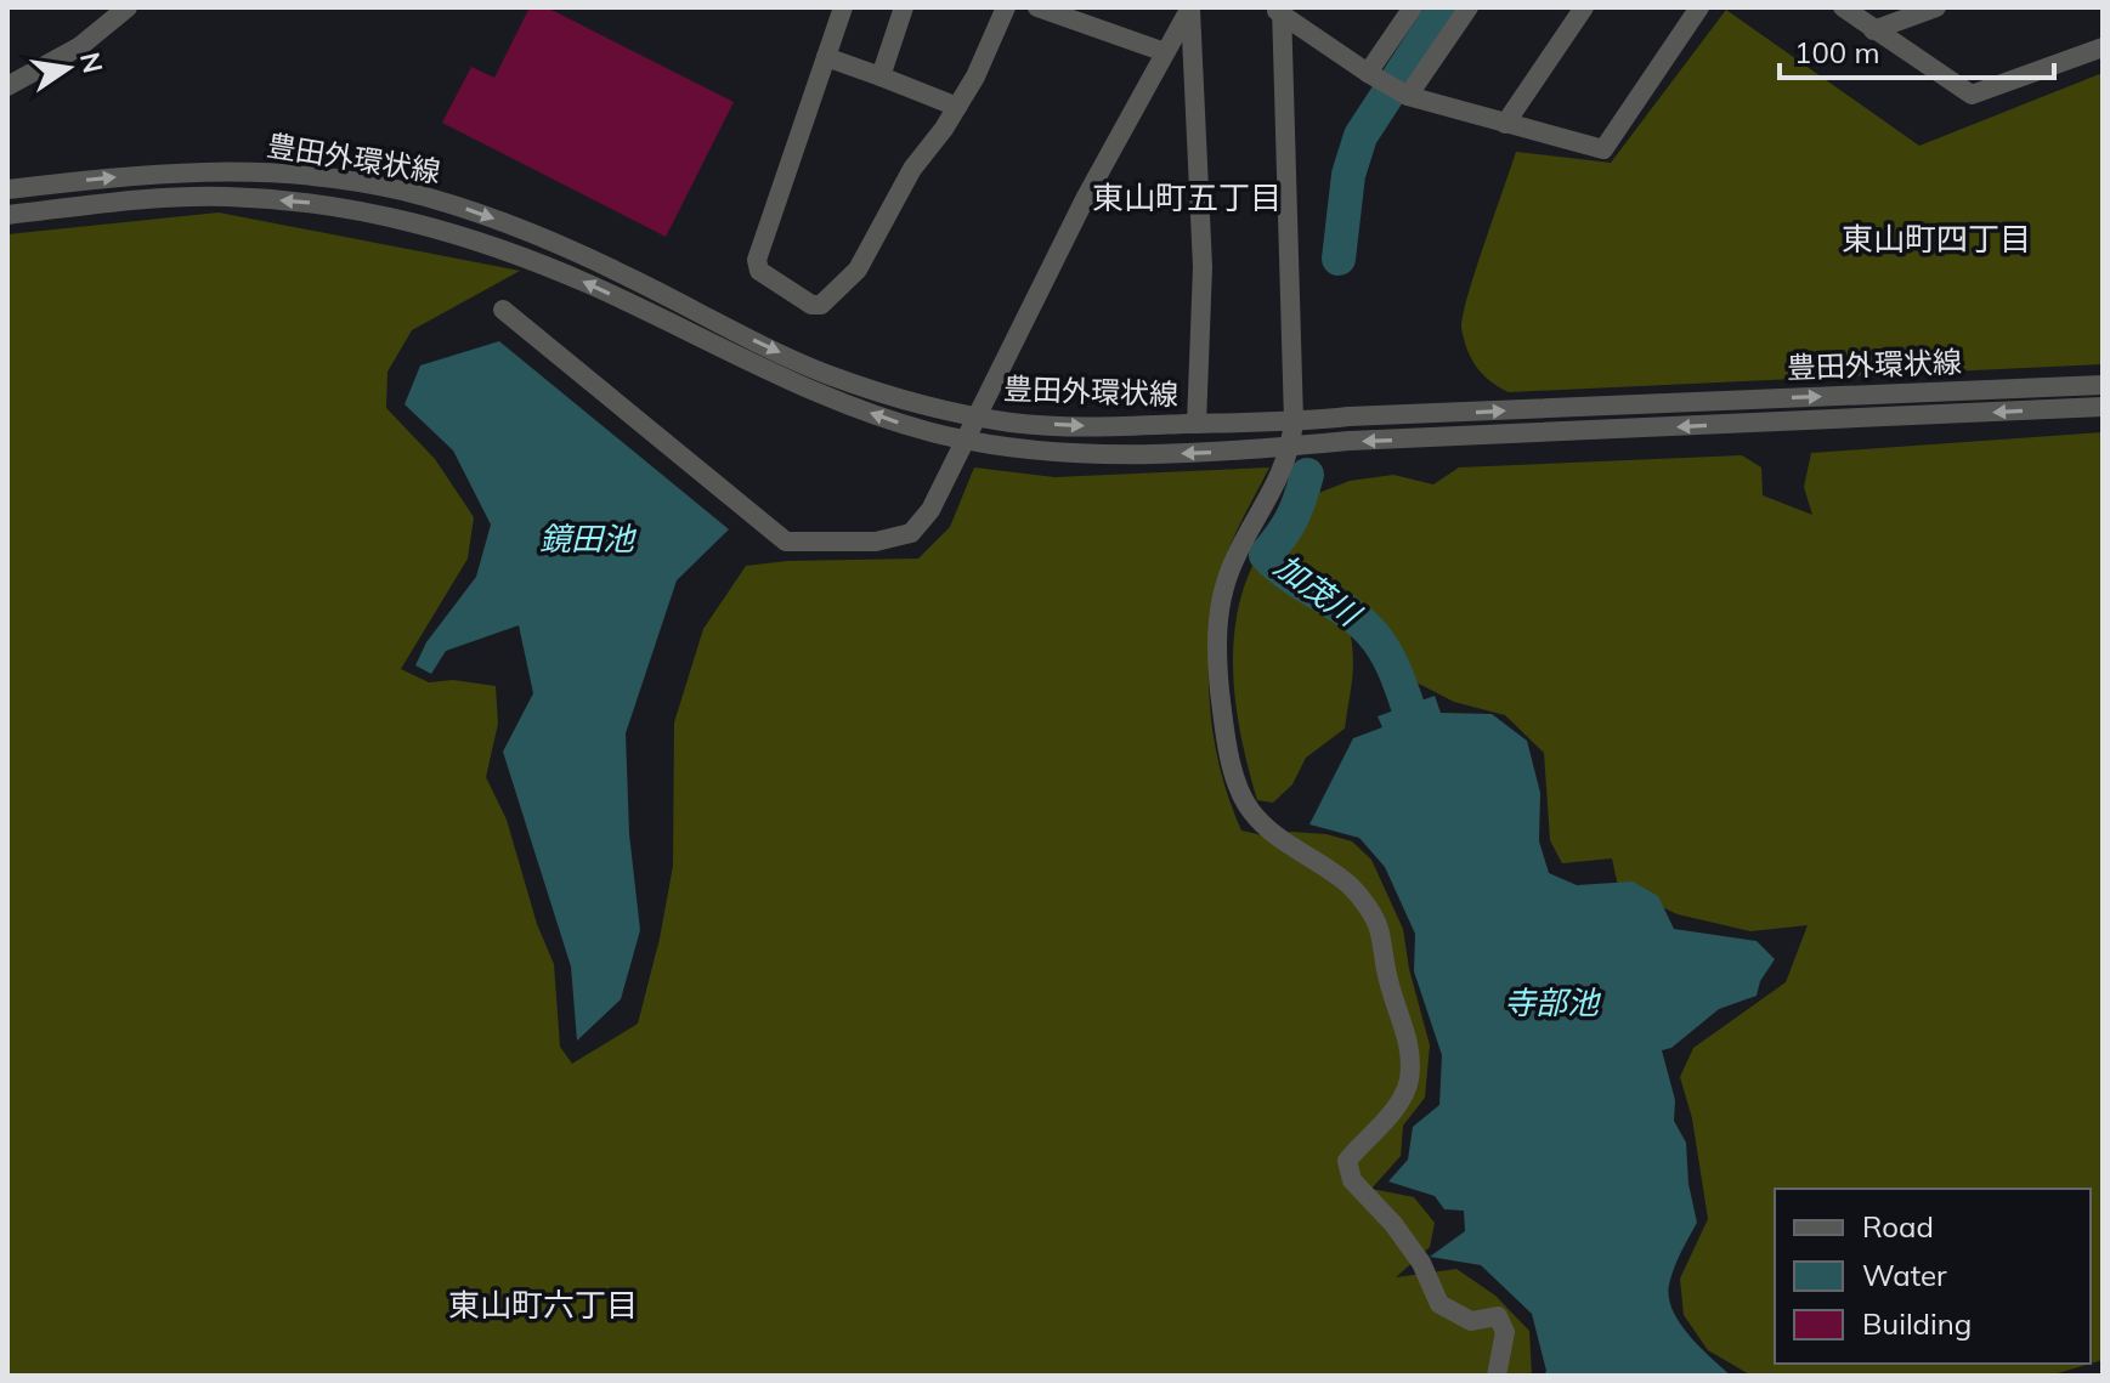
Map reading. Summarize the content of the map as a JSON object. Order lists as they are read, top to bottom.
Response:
{
  "streets": {
    "street": ["豊田外環状線"]
  },
  "districts": ["東山町五丁目", "東山町四丁目", "東山町六丁目"],
  "water": ["鏡田池", "加茂川", "寺部池"],
  "legend": ["Road", "Water", "Building"],
  "scale_bar": "100 m",
  "north": "right"
}
